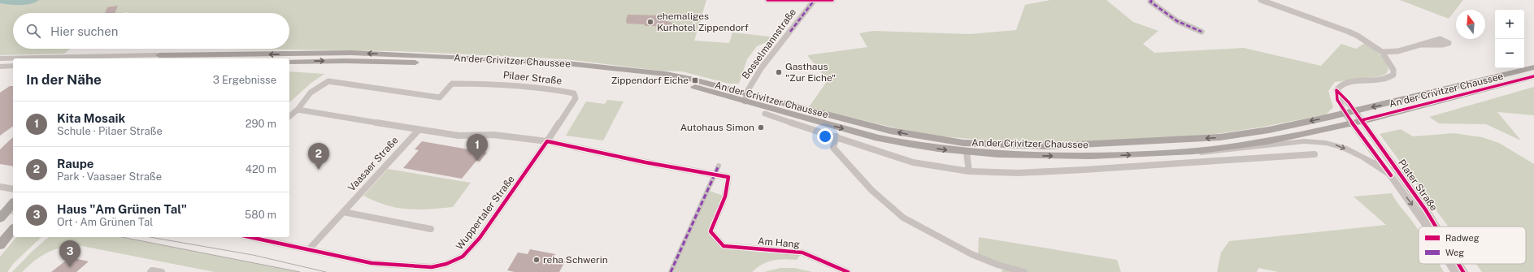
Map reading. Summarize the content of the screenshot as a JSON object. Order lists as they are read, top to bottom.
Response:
{
  "streets": {
    "main road": ["An der Crivitzer Chaussee"],
    "street": [
      "Bosselmannstraße",
      "Pilaer Straße",
      "Vaasaer Straße",
      "Plater Straße",
      "Wuppertaler Straße",
      "Am Hang"
    ]
  },
  "crossings": [
    ["Bosselmannstraße", "An der Crivitzer Chaussee"],
    ["An der Crivitzer Chaussee", "Plater Straße"],
    ["Pilaer Straße", "Wuppertaler Straße"],
    ["Vaasaer Straße", "Wuppertaler Straße"]
  ],
  "places": {
    "other": [
      "ehemaliges Kurhotel Zippendorf",
      "Gasthaus \"Zur Eiche\"",
      "Autohaus Simon",
      "reha Schwerin"
    ],
    "transit": ["Zippendorf Eiche"]
  },
  "legend": ["Radweg", "Weg"],
  "north": "top",
  "page": {
    "map_buttons": ["+", "−"],
    "search": "Hier suchen",
    "heading": ["In der Nähe", "3 Ergebnisse"],
    "list": [
      {
        "mark": "1",
        "name": "Kita Mosaik",
        "note": "Schule · Pilaer Straße",
        "value": "290 m"
      },
      {
        "mark": "2",
        "name": "Raupe",
        "note": "Park · Vaasaer Straße",
        "value": "420 m"
      },
      {
        "mark": "3",
        "name": "Haus \"Am Grünen Tal\"",
        "note": "Ort · Am Grünen Tal",
        "value": "580 m"
      }
    ],
    "pins": ["1", "2", "3"]
  }
}
